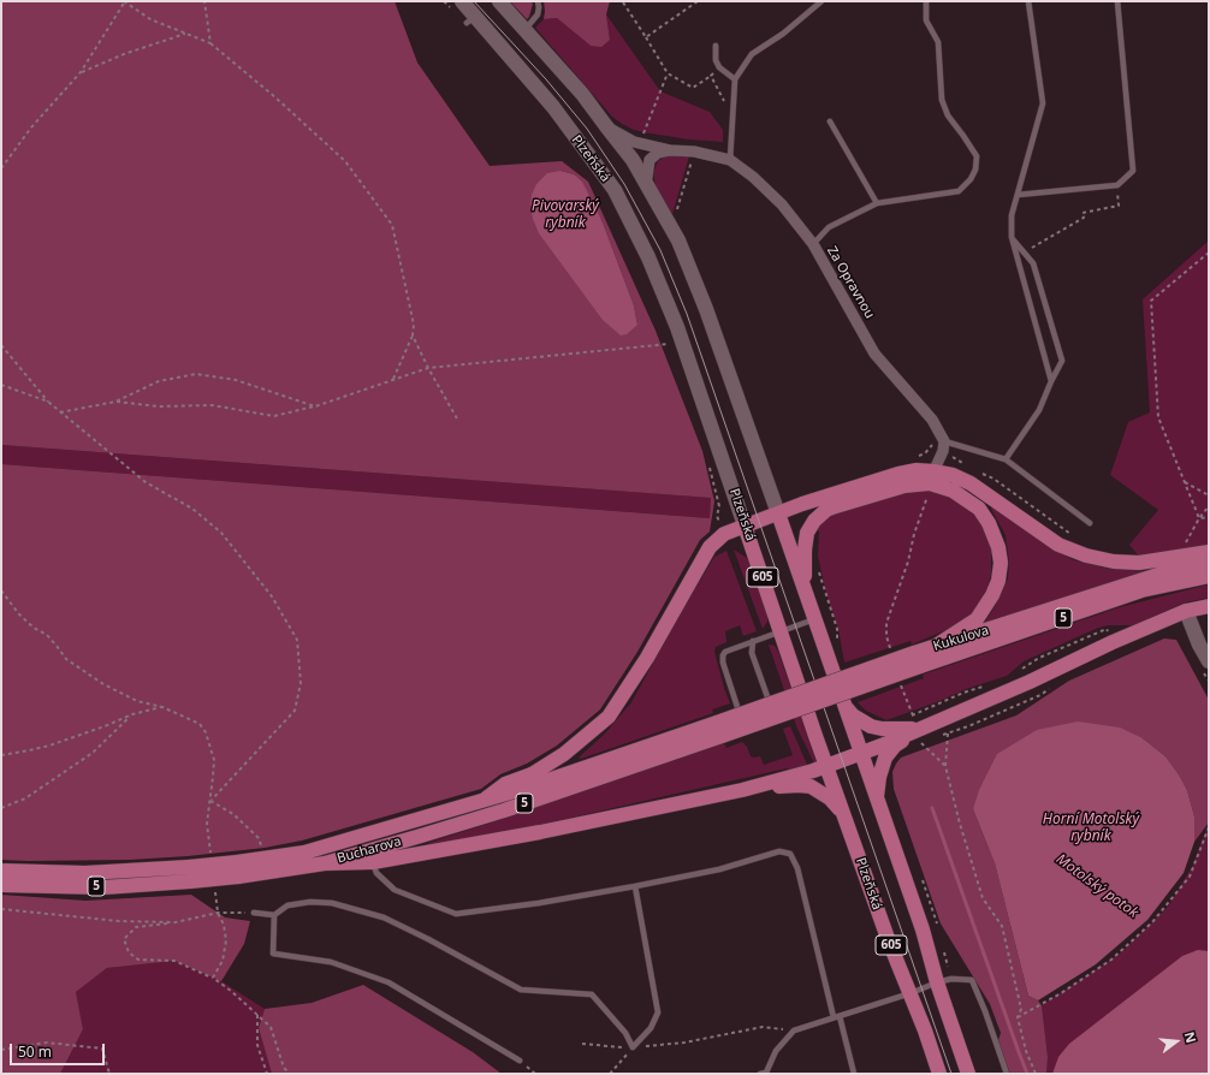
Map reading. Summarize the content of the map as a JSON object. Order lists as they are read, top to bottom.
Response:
{
  "streets": {
    "main road": [
      "Plzeňská",
      "605",
      "5",
      "Kukulova",
      "Bucharova"
    ],
    "street": ["Za Opravnou"]
  },
  "crossings": [
    ["Za Opravnou", "605"],
    ["Kukulova", "Bucharova"]
  ],
  "water": ["Pivovarský rybník", "Horní Motolský rybník", "Motolský potok"],
  "scale_bar": "50 m",
  "north": "right"
}
